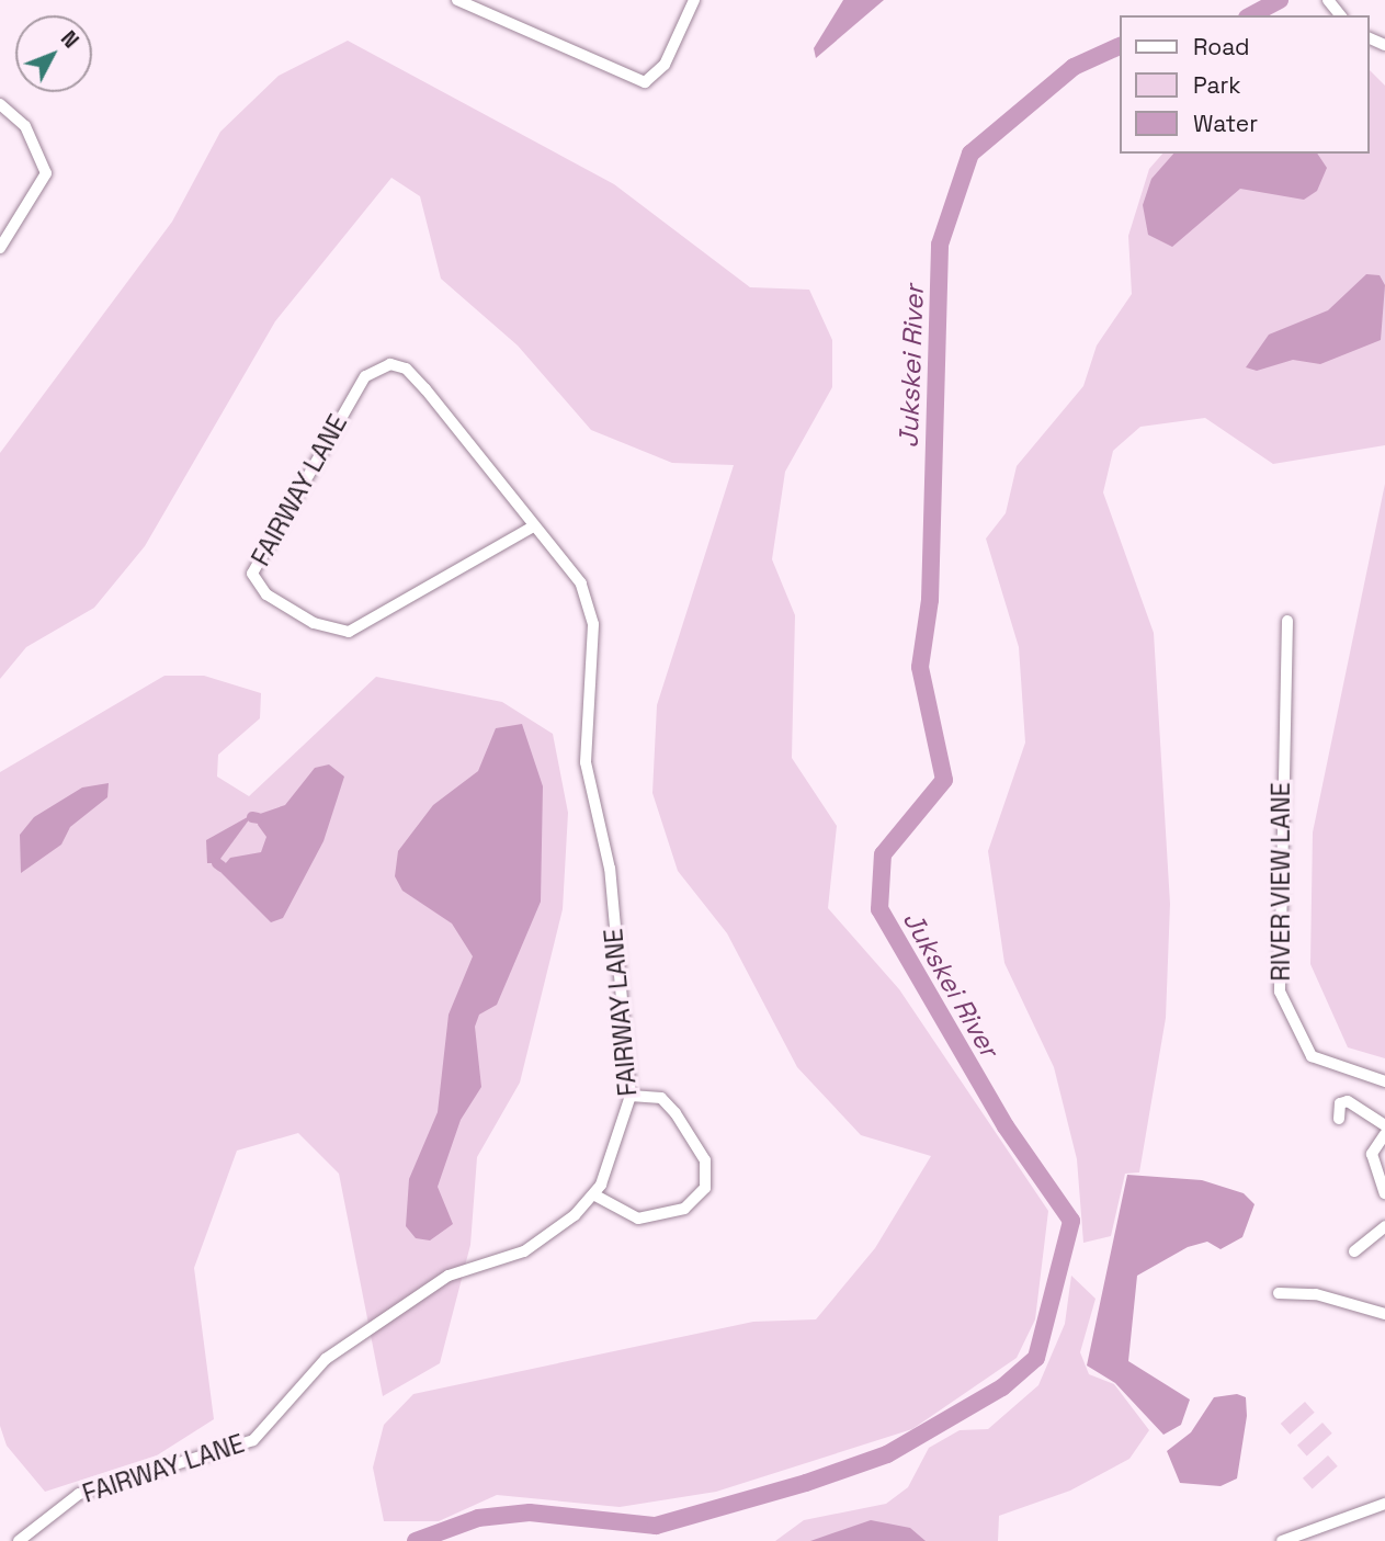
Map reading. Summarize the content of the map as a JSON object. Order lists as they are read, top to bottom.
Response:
{
  "streets": {
    "street": ["FAIRWAY LANE", "RIVER VIEW LANE"]
  },
  "water": ["Jukskei River"],
  "legend": ["Road", "Park", "Water"],
  "north": "top right"
}
